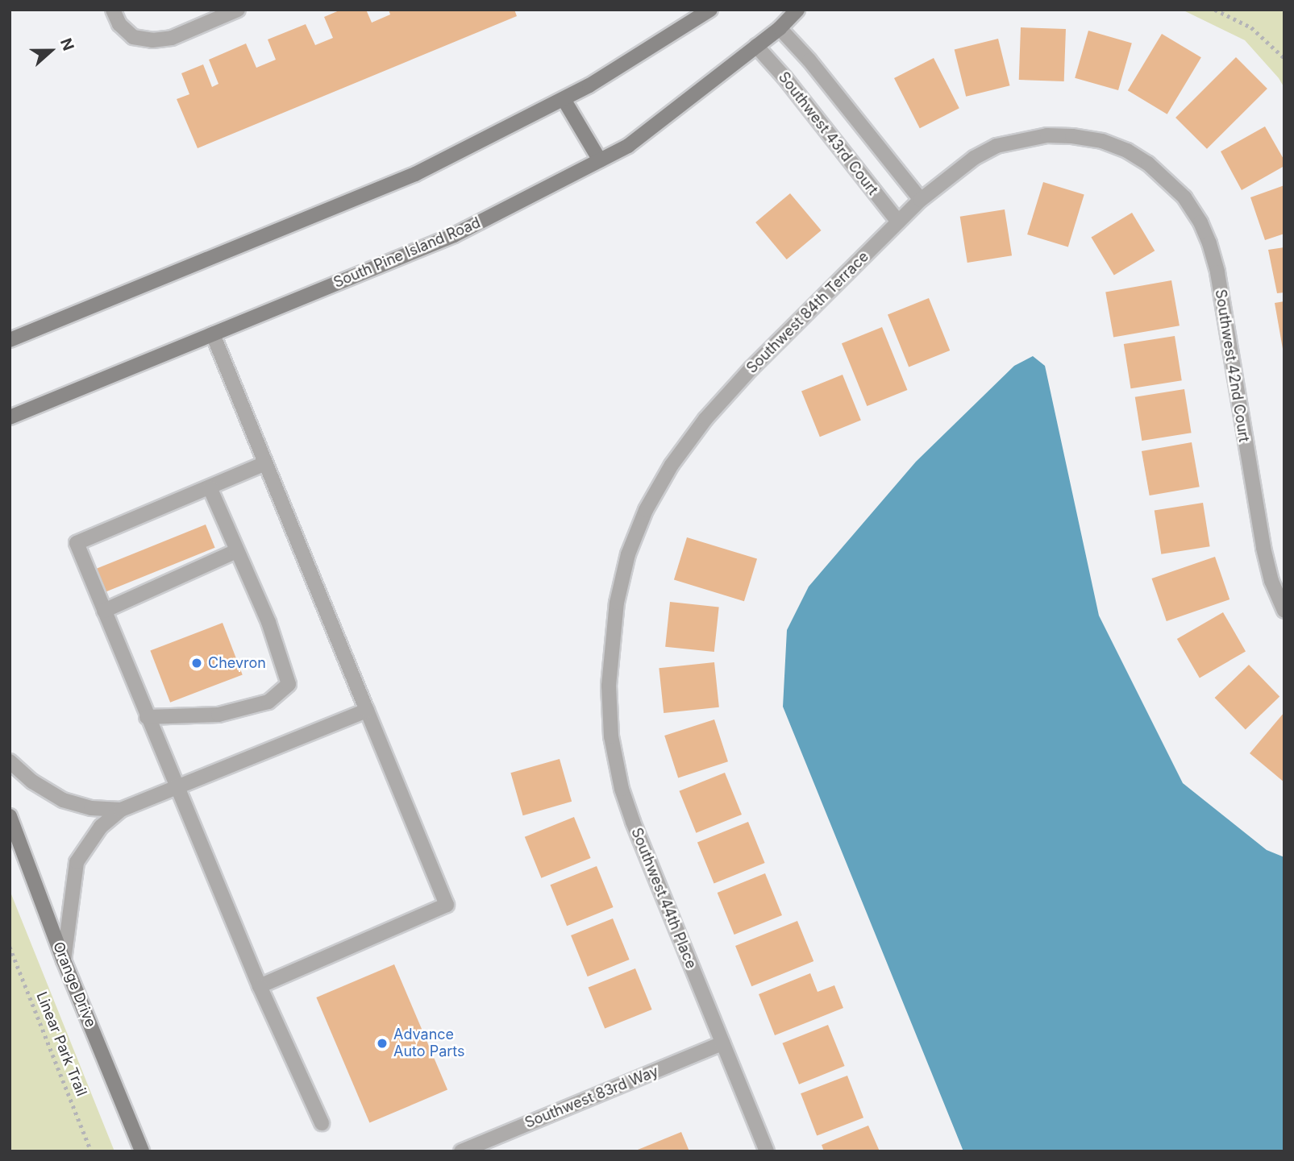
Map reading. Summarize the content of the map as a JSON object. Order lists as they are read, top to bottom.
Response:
{
  "streets": {
    "main road": ["South Pine Island Road", "Orange Drive"],
    "street": [
      "Southwest 43rd Court",
      "Southwest 84th Terrace",
      "Southwest 42nd Court",
      "Southwest 44th Place",
      "Southwest 83rd Way"
    ],
    "path": ["Linear Park Trail"]
  },
  "crossings": [
    ["Southwest 43rd Court", "South Pine Island Road"],
    ["Southwest 43rd Court", "Southwest 84th Terrace"],
    ["Southwest 84th Terrace", "Southwest 42nd Court"],
    ["Southwest 84th Terrace", "Southwest 44th Place"],
    ["Southwest 44th Place", "Southwest 83rd Way"]
  ],
  "places": ["Chevron", "Advance Auto Parts"],
  "north": "right"
}
